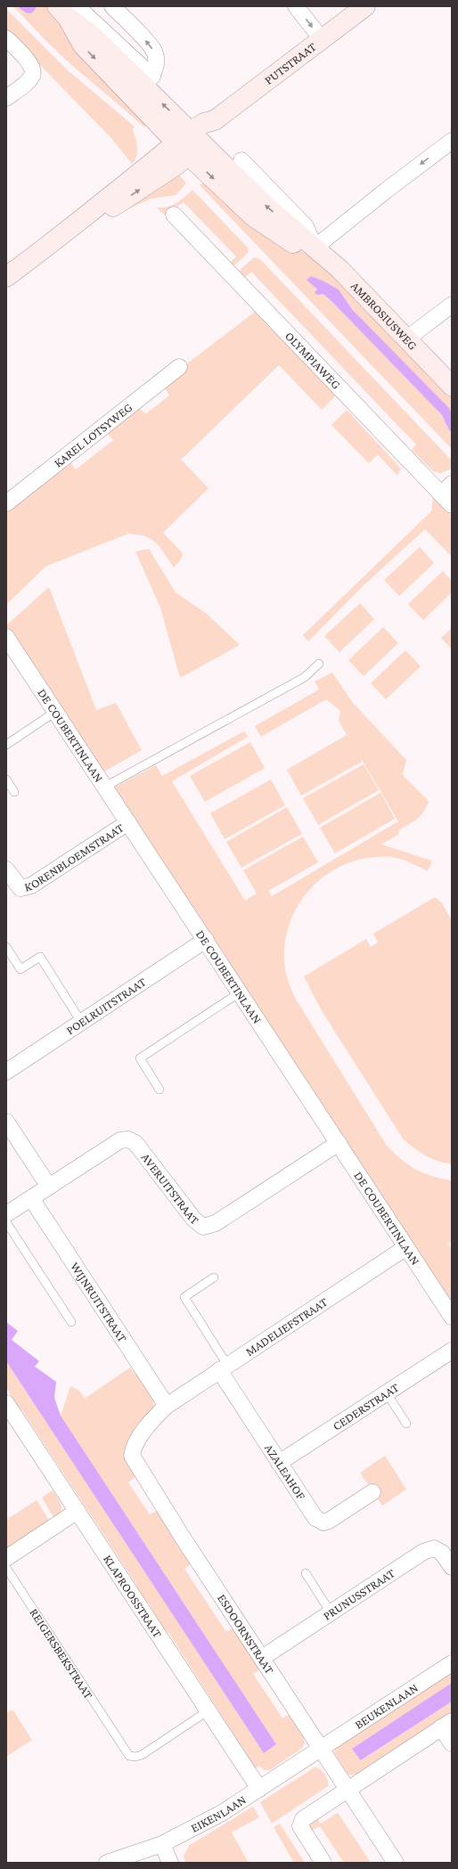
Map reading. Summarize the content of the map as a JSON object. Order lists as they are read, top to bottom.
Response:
{
  "streets": {
    "main road": ["PUTSTRAAT", "AMBROSIUSWEG"],
    "street": [
      "OLYMPIAWEG",
      "KAREL LOTSYWEG",
      "DE COUBERTINLAAN",
      "KORENBLOEMSTRAAT",
      "POELRUITSTRAAT",
      "AVERUITSTRAAT",
      "WIJNRUITSTRAAT",
      "MADELIEFSTRAAT",
      "CEDERSTRAAT",
      "AZALEAHOF",
      "PRUNUSSTRAAT",
      "KLAPROOSSTRAAT",
      "ESDOORNSTRAAT",
      "BEUKENLAAN",
      "EIKENLAAN"
    ],
    "lane": ["REIGERSBEKSTRAAT"]
  },
  "crossings": [
    ["PUTSTRAAT", "AMBROSIUSWEG"],
    ["DE COUBERTINLAAN", "KORENBLOEMSTRAAT"],
    ["DE COUBERTINLAAN", "POELRUITSTRAAT"],
    ["DE COUBERTINLAAN", "AVERUITSTRAAT"],
    ["DE COUBERTINLAAN", "MADELIEFSTRAAT"],
    ["AVERUITSTRAAT", "WIJNRUITSTRAAT"],
    ["WIJNRUITSTRAAT", "MADELIEFSTRAAT"],
    ["WIJNRUITSTRAAT", "ESDOORNSTRAAT"],
    ["MADELIEFSTRAAT", "AZALEAHOF"],
    ["MADELIEFSTRAAT", "ESDOORNSTRAAT"],
    ["CEDERSTRAAT", "AZALEAHOF"],
    ["PRUNUSSTRAAT", "ESDOORNSTRAAT"],
    ["KLAPROOSSTRAAT", "REIGERSBEKSTRAAT"],
    ["KLAPROOSSTRAAT", "EIKENLAAN"],
    ["ESDOORNSTRAAT", "BEUKENLAAN"],
    ["ESDOORNSTRAAT", "EIKENLAAN"],
    ["BEUKENLAAN", "EIKENLAAN"]
  ]
}
